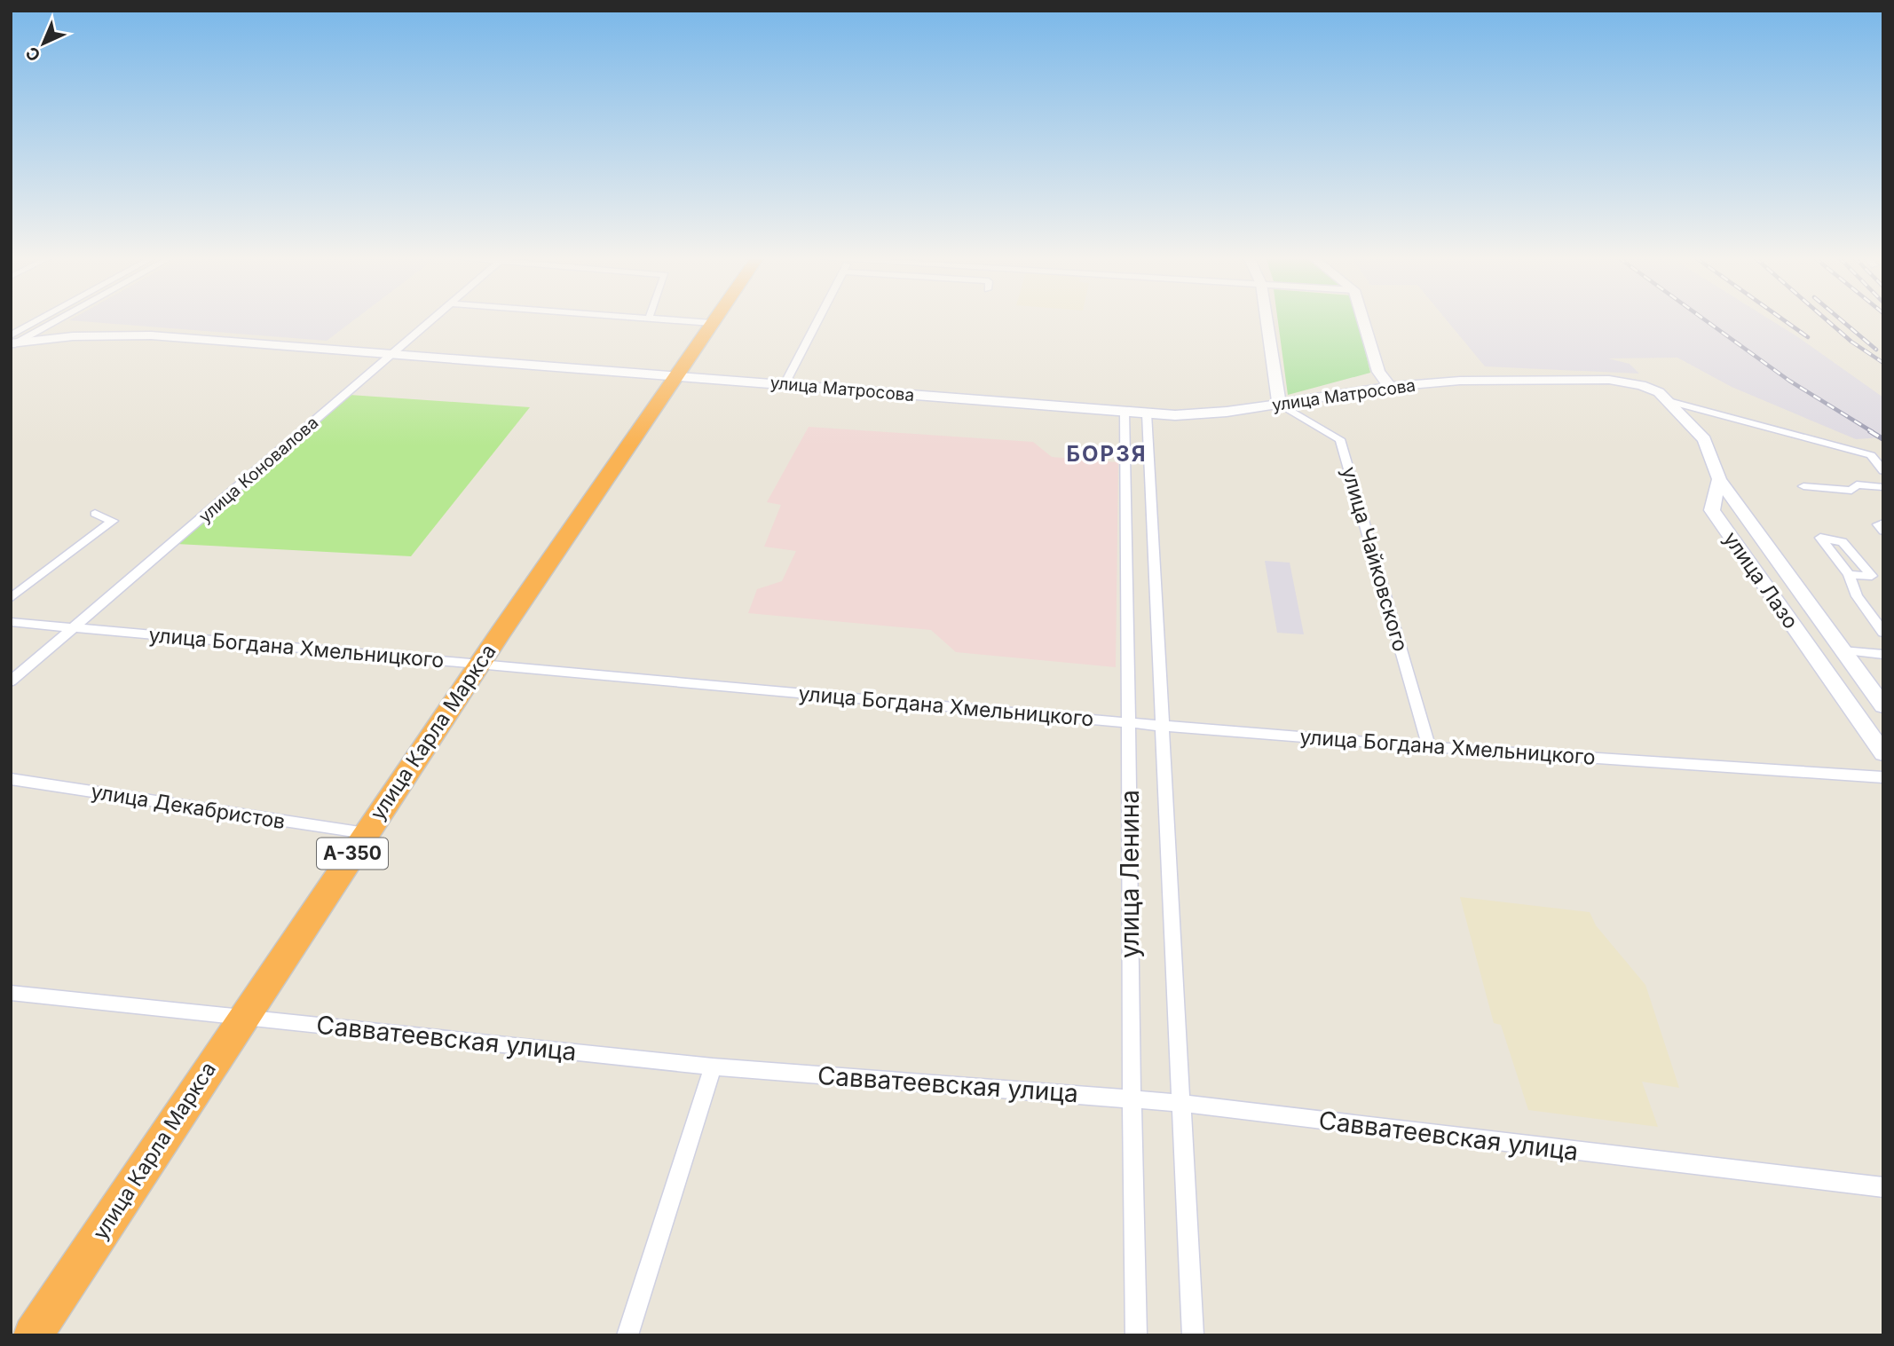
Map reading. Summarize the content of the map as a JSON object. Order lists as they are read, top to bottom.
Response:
{
  "streets": {
    "highway": ["улица Карла Маркса", "А-350"],
    "street": [
      "улица Матросова",
      "улица Коновалова",
      "улица Чайковского",
      "улица Лазо",
      "улица Богдана Хмельницкого",
      "улица Декабристов",
      "улица Ленина",
      "Савватеевская улица"
    ]
  },
  "crossings": [
    ["улица Матросова", "улица Коновалова"],
    ["улица Матросова", "улица Чайковского"],
    ["улица Матросова", "улица Карла Маркса"],
    ["улица Матросова", "улица Ленина"],
    ["улица Коновалова", "улица Богдана Хмельницкого"],
    ["улица Чайковского", "улица Богдана Хмельницкого"],
    ["улица Богдана Хмельницкого", "улица Карла Маркса"],
    ["улица Богдана Хмельницкого", "улица Ленина"],
    ["улица Карла Маркса", "улица Декабристов"],
    ["улица Карла Маркса", "Савватеевская улица"],
    ["улица Ленина", "Савватеевская улица"]
  ],
  "districts": ["БОРЗЯ"],
  "north": "bottom left"
}
